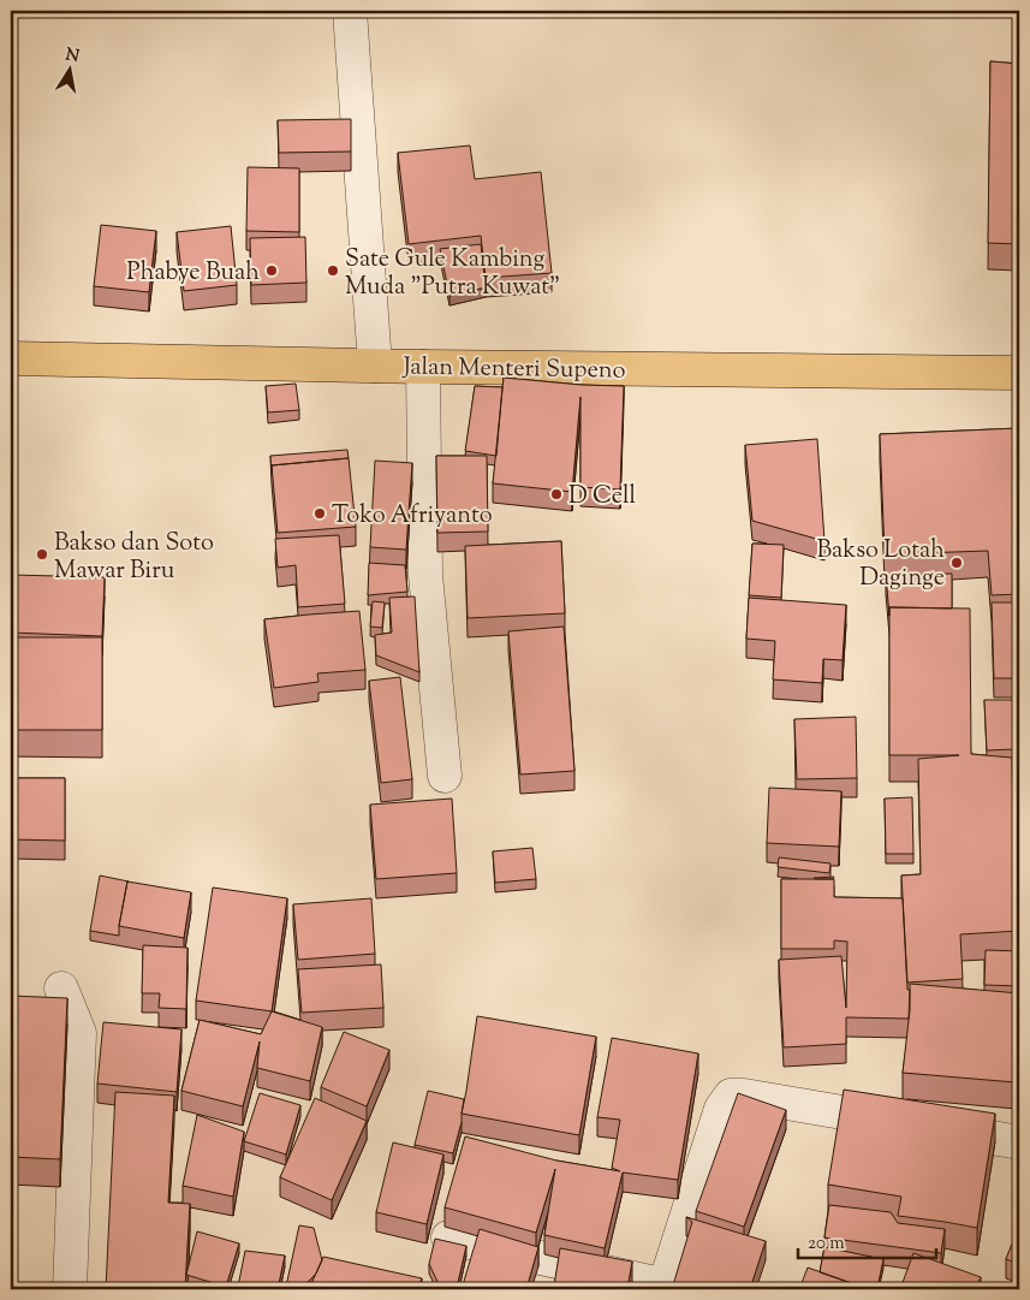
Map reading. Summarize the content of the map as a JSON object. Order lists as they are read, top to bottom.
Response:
{
  "streets": {
    "main road": ["Jalan Menteri Supeno"]
  },
  "places": [
    "Phabye Buah",
    "Sate Gule Kambing Muda \"Putra Kuwat\"",
    "D Cell",
    "Toko Afriyanto",
    "Bakso dan Soto Mawar Biru",
    "Bakso Lotah Daginge"
  ],
  "scale_bar": "20 m",
  "north": "top"
}
